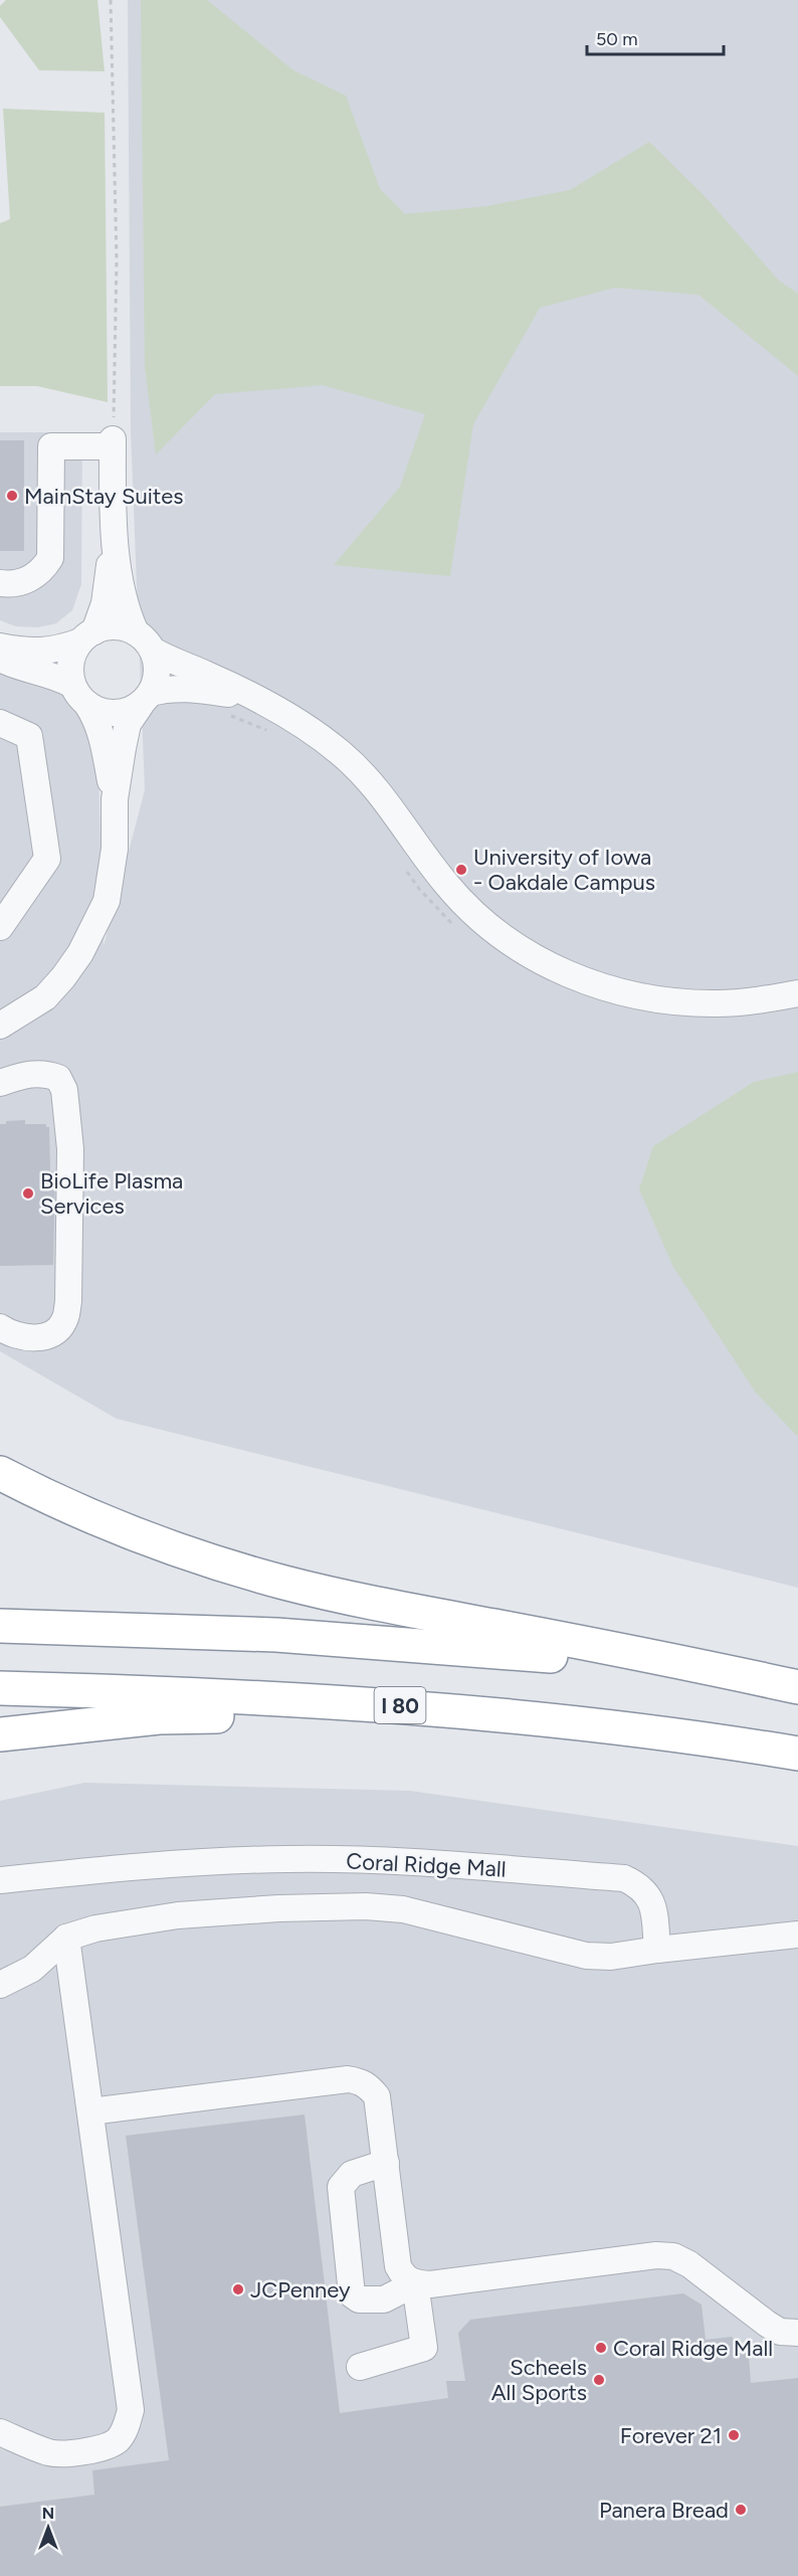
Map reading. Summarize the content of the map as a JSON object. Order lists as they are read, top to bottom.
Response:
{
  "streets": {
    "highway": ["I 80"],
    "street": ["Coral Ridge Mall"]
  },
  "places": [
    "MainStay Suites",
    "University of Iowa - Oakdale Campus",
    "BioLife Plasma Services",
    "JCPenney",
    "Coral Ridge Mall",
    "Scheels All Sports",
    "Forever 21",
    "Panera Bread"
  ],
  "scale_bar": "50 m",
  "north": "top"
}
